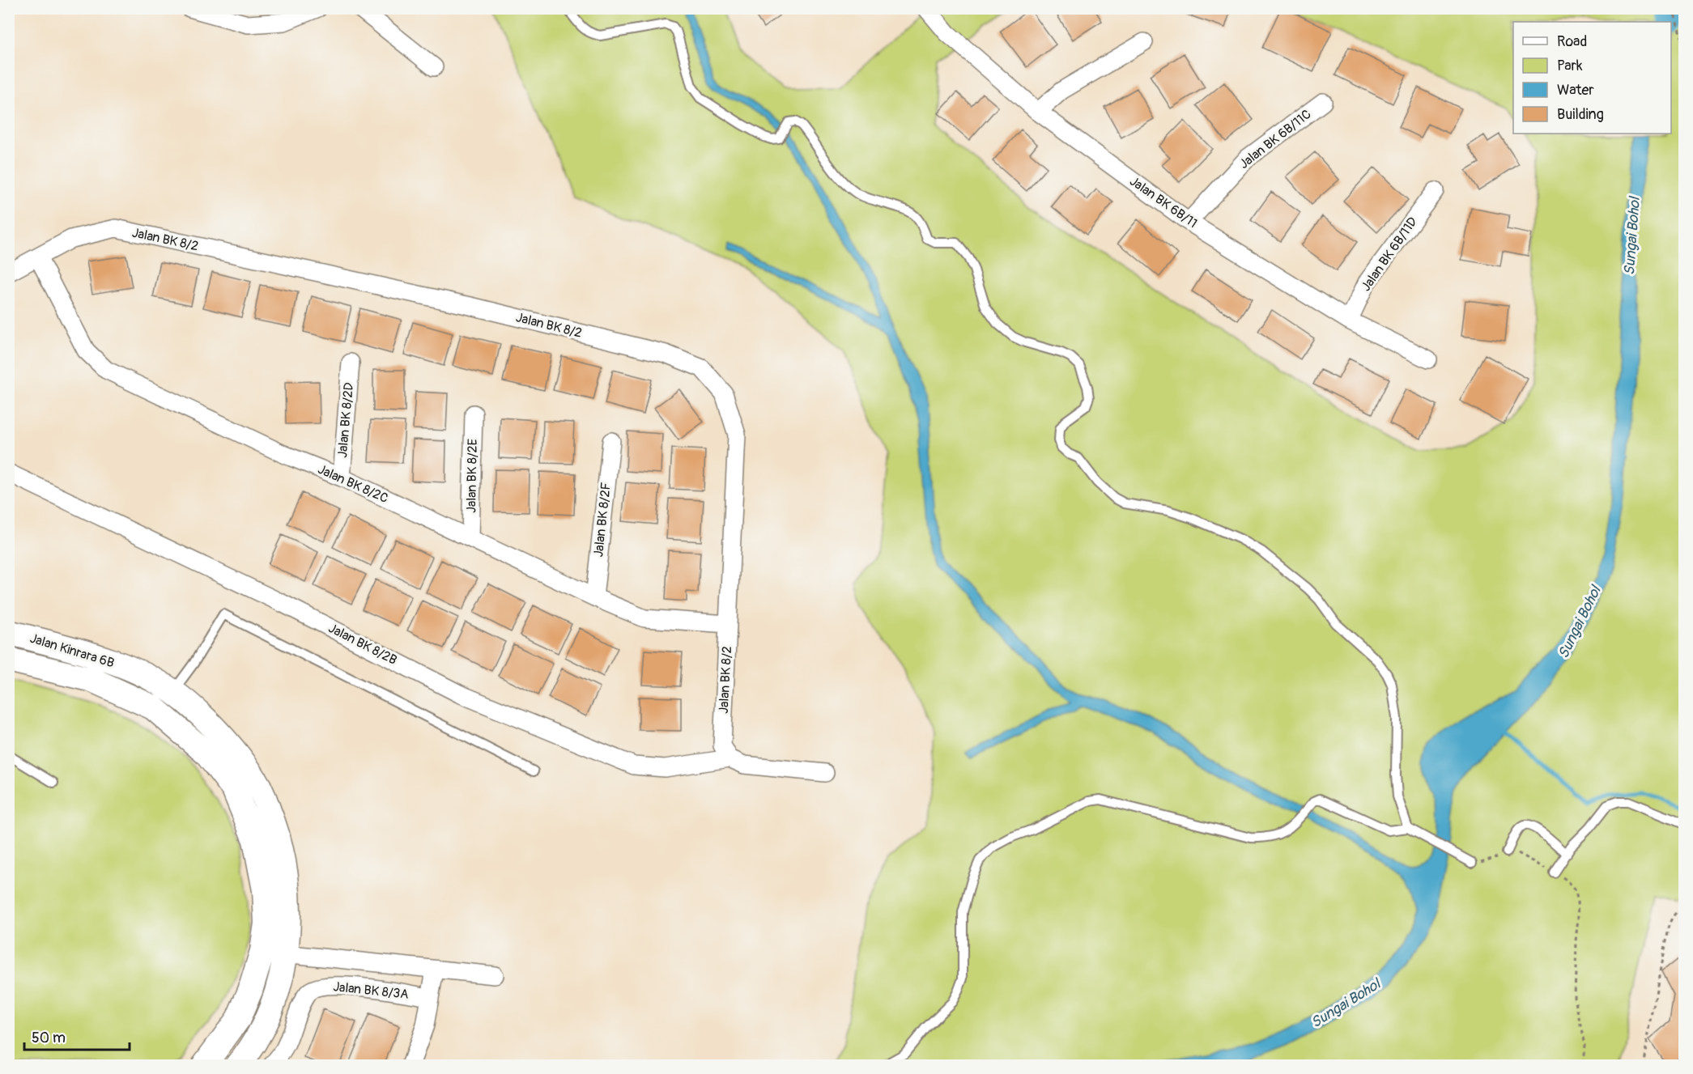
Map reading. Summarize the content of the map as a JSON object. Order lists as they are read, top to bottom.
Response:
{
  "streets": {
    "street": [
      "Jalan BK 6B/11C",
      "Jalan BK 6B/11",
      "Jalan BK 8/2",
      "Jalan BK 6B/11D",
      "Jalan BK 8/2D",
      "Jalan BK 8/2E",
      "Jalan BK 8/2C",
      "Jalan BK 8/2F",
      "Jalan BK 8/2B",
      "Jalan Kinrara 6B",
      "Jalan BK 8/3A"
    ]
  },
  "crossings": [
    ["Jalan BK 6B/11C", "Jalan BK 6B/11"],
    ["Jalan BK 6B/11", "Jalan BK 6B/11D"],
    ["Jalan BK 8/2", "Jalan BK 8/2C"],
    ["Jalan BK 8/2", "Jalan BK 8/2B"],
    ["Jalan BK 8/2D", "Jalan BK 8/2C"],
    ["Jalan BK 8/2E", "Jalan BK 8/2C"],
    ["Jalan BK 8/2C", "Jalan BK 8/2F"]
  ],
  "water": ["Sungai Bohol"],
  "legend": [
    "Road",
    "Park",
    "Water",
    "Building"
  ],
  "scale_bar": "50 m"
}
